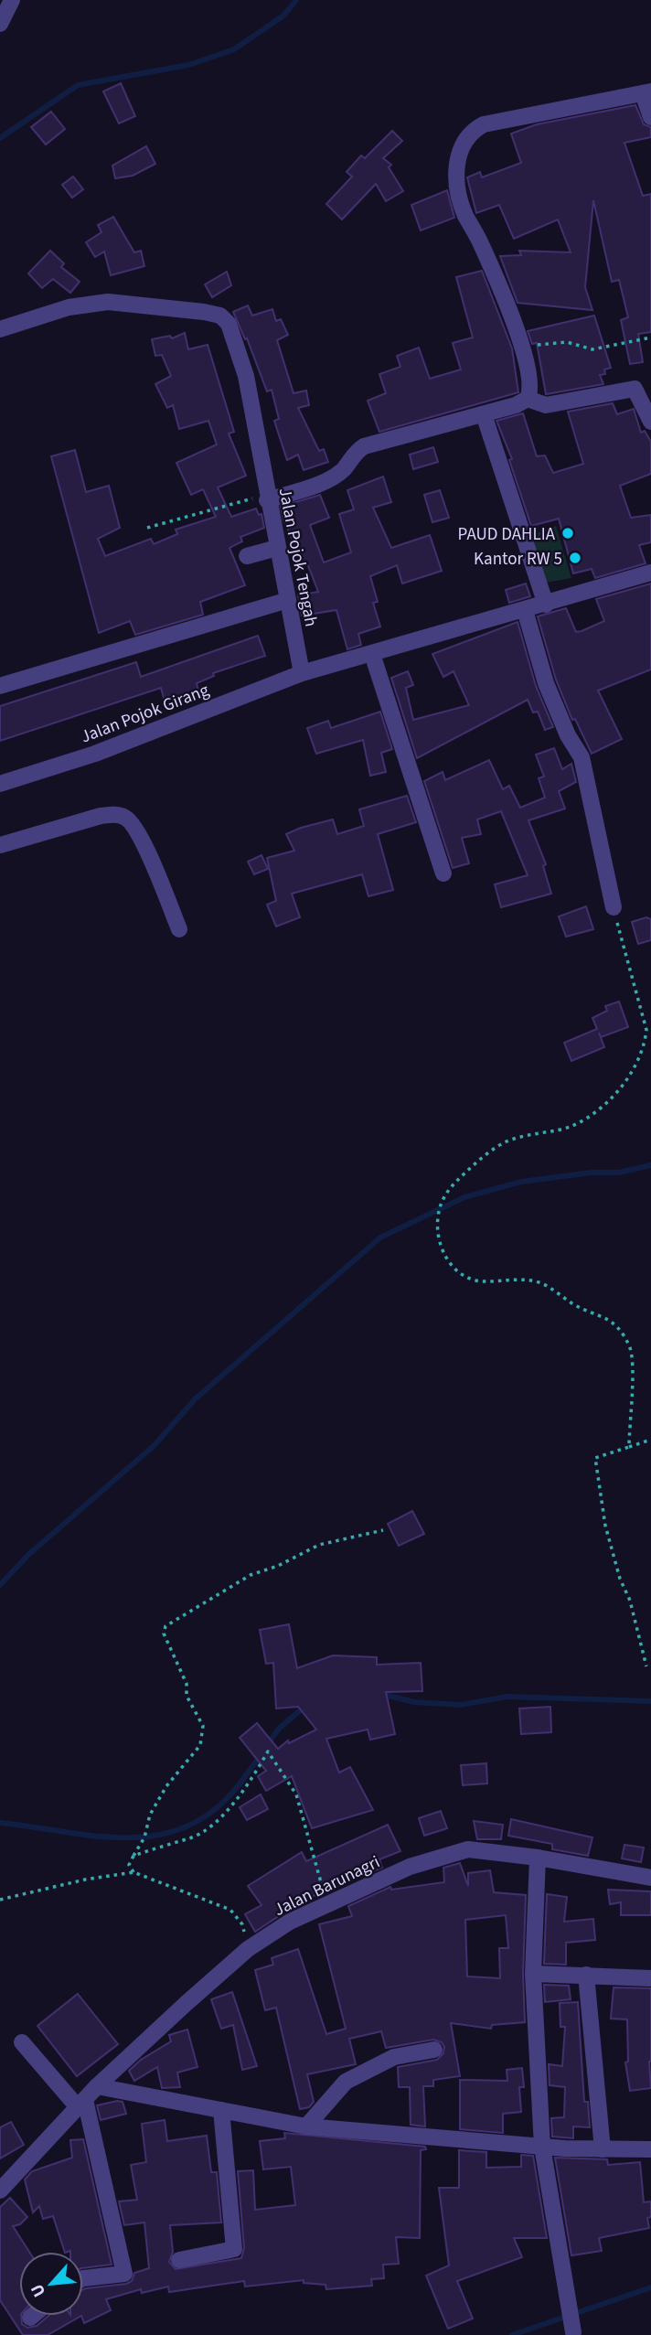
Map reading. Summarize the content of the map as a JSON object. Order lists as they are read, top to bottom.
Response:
{
  "streets": {
    "street": ["Jalan Pojok Tengah", "Jalan Pojok Girang", "Jalan Barunagri"]
  },
  "crossings": [
    ["Jalan Pojok Tengah", "Jalan Pojok Girang"]
  ],
  "places": ["PAUD DAHLIA", "Kantor RW 5"],
  "north": "bottom left"
}
